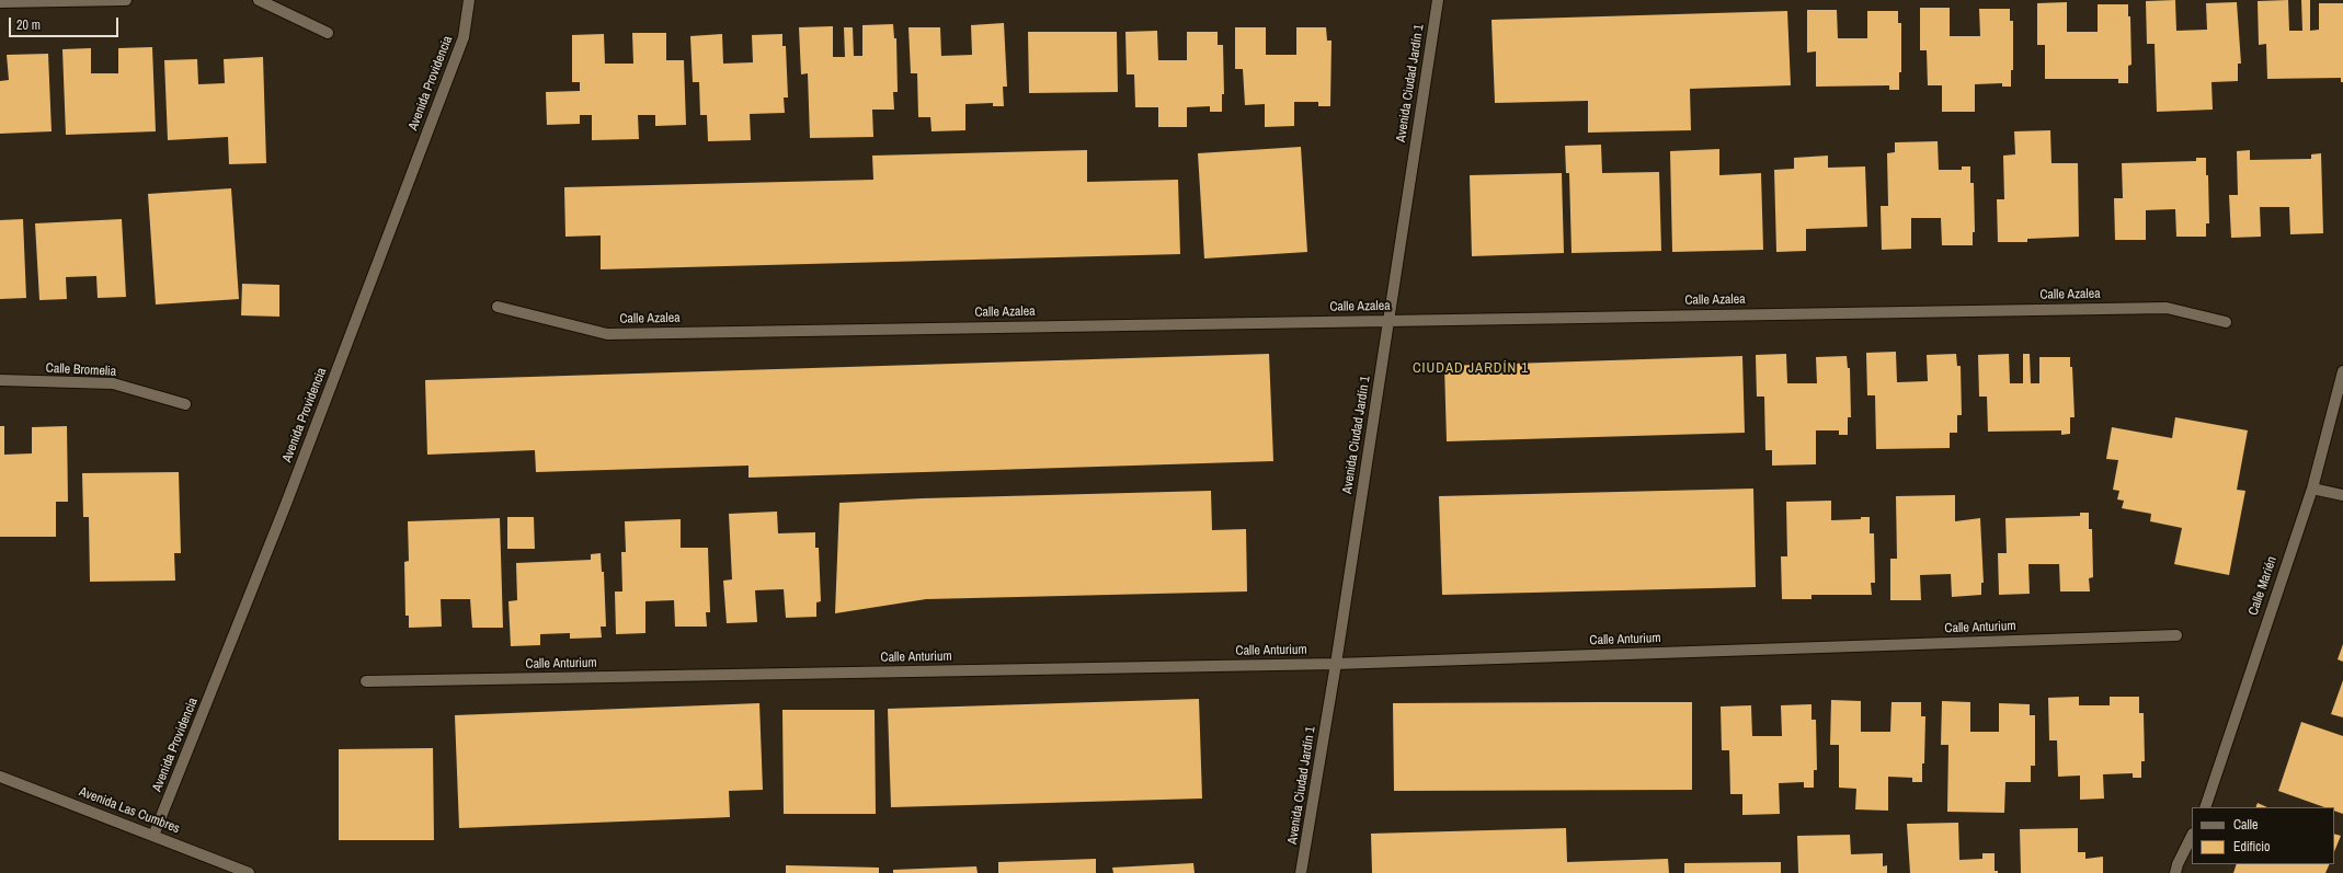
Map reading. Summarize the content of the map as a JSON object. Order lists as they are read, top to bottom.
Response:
{
  "streets": {
    "street": [
      "Avenida Providencia",
      "Avenida Ciudad Jardín 1",
      "Calle Azalea",
      "Calle Bromelia",
      "Calle Marién",
      "Calle Anturium",
      "Avenida Las Cumbres"
    ]
  },
  "crossings": [
    ["Avenida Providencia", "Avenida Las Cumbres"],
    ["Avenida Ciudad Jardín 1", "Calle Azalea"],
    ["Avenida Ciudad Jardín 1", "Calle Anturium"]
  ],
  "districts": ["CIUDAD JARDÍN 1"],
  "legend": ["Calle", "Edificio"],
  "scale_bar": "20 m"
}
